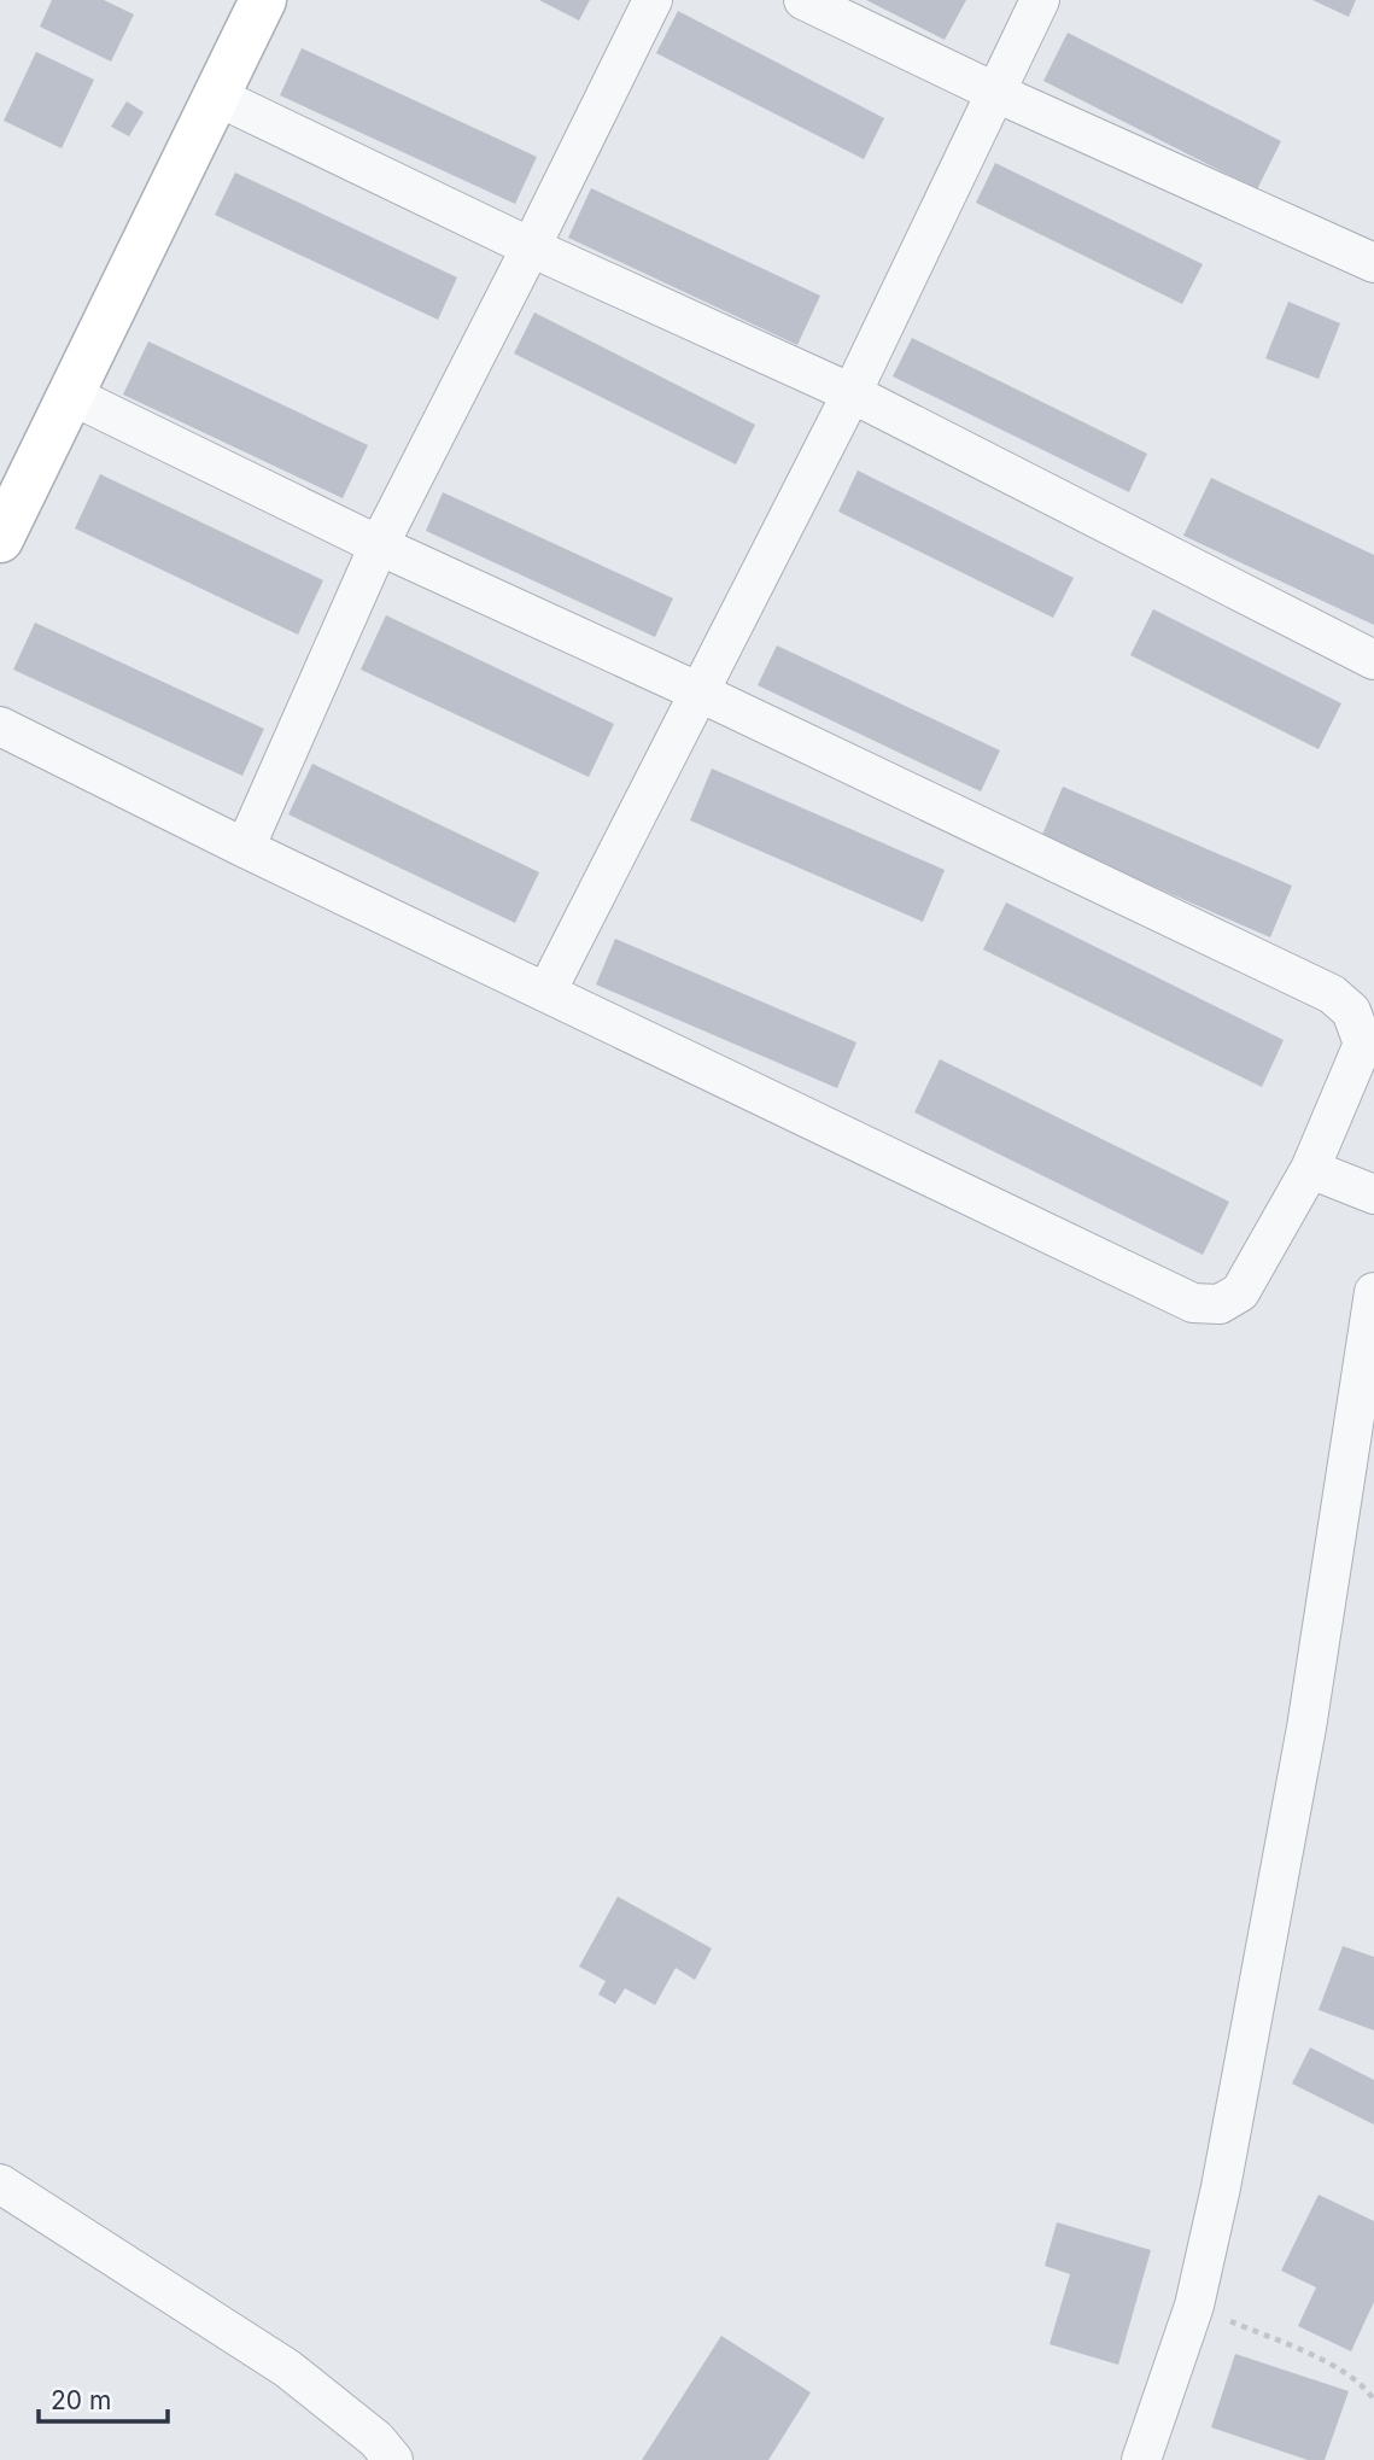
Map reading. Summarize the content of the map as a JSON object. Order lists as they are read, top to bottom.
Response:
{
  "scale_bar": "20 m"
}
